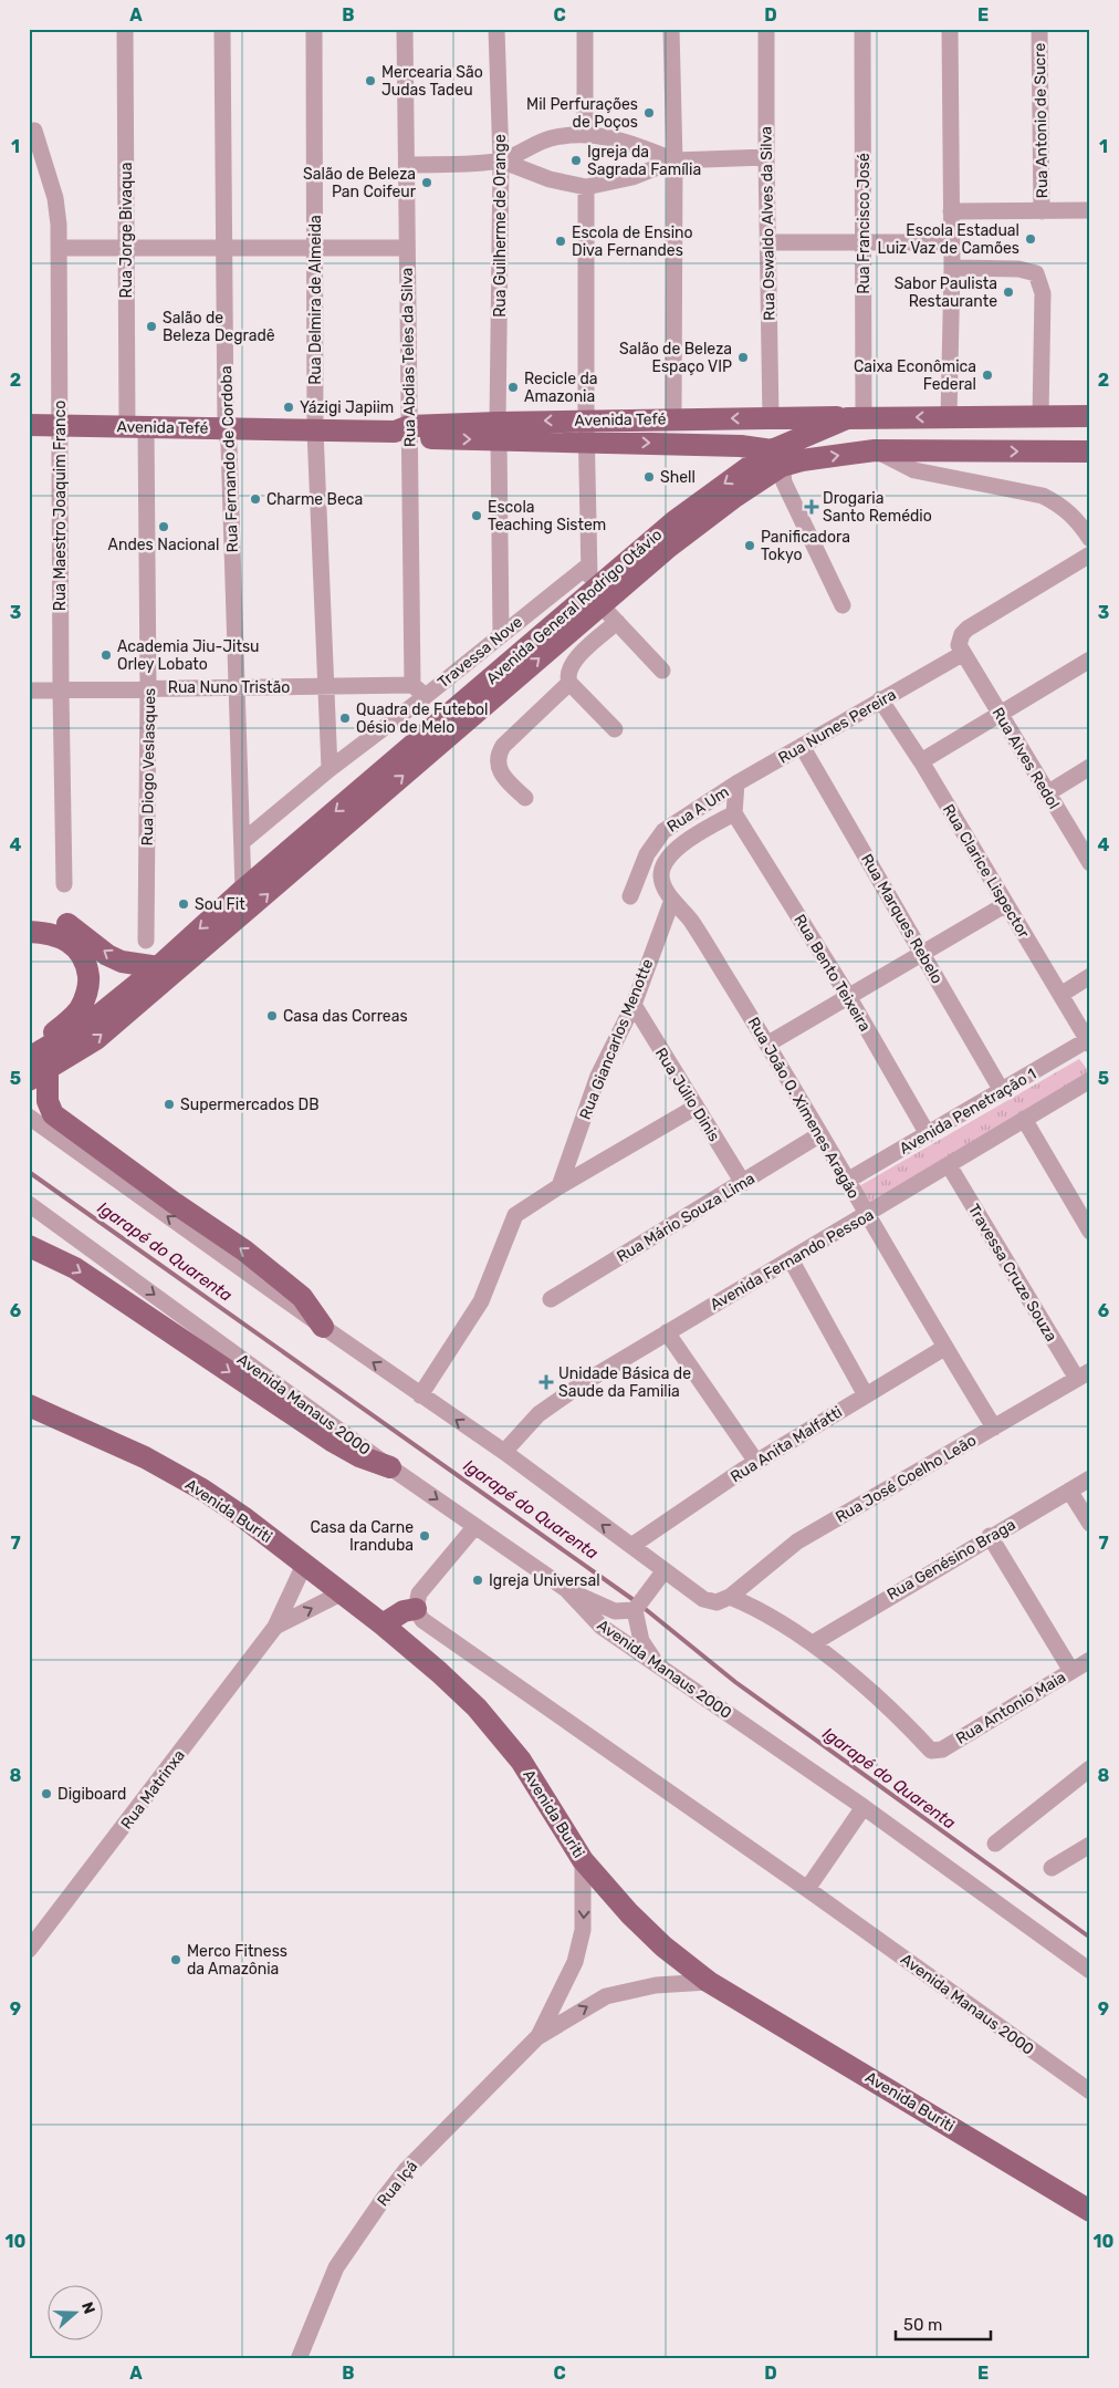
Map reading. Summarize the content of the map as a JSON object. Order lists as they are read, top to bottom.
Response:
{
  "streets": {
    "main road": ["Avenida Tefé", "Avenida General Rodrigo Otávio", "Avenida Buriti"],
    "street": [
      "Rua Antonio de Sucre",
      "Rua Oswaldo Alves da Silva",
      "Rua Francisco José",
      "Rua Guilherme de Orange",
      "Rua Jorge Bivaqua",
      "Rua Delmira de Almeida",
      "Rua Abdias Teles da Silva",
      "Rua Fernando de Cordoba",
      "Rua Maestro Joaquim Franco",
      "Travessa Nove",
      "Rua Nuno Tristão",
      "Rua Nunes Pereira",
      "Rua Alves Redol",
      "Rua Diogo Veslasques",
      "Rua A Um",
      "Rua Clarice Lispector",
      "Rua Marques Rebelo",
      "Rua Bento Teixeira",
      "Rua Giancarlos Menotte",
      "Rua Júlio Dinis",
      "Rua João O. Ximenes Aragão",
      "Avenida Penetração 1",
      "Rua Mário Souza Lima",
      "Avenida Fernando Pessoa",
      "Travessa Cruze Souza",
      "Avenida Manaus 2000",
      "Rua Anita Malfatti",
      "Rua José Coelho Leão",
      "Rua Genésino Braga",
      "Rua Antonio Maia",
      "Rua Matrinxa",
      "Rua Içá"
    ]
  },
  "crossings": [
    ["Rua Oswaldo Alves da Silva", "Avenida Tefé"],
    ["Rua Francisco José", "Avenida Tefé"],
    ["Rua Francisco José", "Avenida General Rodrigo Otávio"],
    ["Rua Guilherme de Orange", "Avenida Tefé"],
    ["Rua Guilherme de Orange", "Travessa Nove"],
    ["Rua Jorge Bivaqua", "Avenida Tefé"],
    ["Rua Jorge Bivaqua", "Rua Diogo Veslasques"],
    ["Rua Delmira de Almeida", "Avenida Tefé"],
    ["Rua Delmira de Almeida", "Travessa Nove"],
    ["Rua Delmira de Almeida", "Rua Nuno Tristão"],
    ["Rua Abdias Teles da Silva", "Avenida Tefé"],
    ["Rua Abdias Teles da Silva", "Travessa Nove"],
    ["Rua Abdias Teles da Silva", "Rua Nuno Tristão"],
    ["Avenida Tefé", "Rua Fernando de Cordoba"],
    ["Avenida Tefé", "Rua Maestro Joaquim Franco"],
    ["Avenida Tefé", "Avenida General Rodrigo Otávio"],
    ["Avenida Tefé", "Rua Diogo Veslasques"],
    ["Rua Fernando de Cordoba", "Avenida General Rodrigo Otávio"],
    ["Rua Fernando de Cordoba", "Travessa Nove"],
    ["Rua Fernando de Cordoba", "Rua Nuno Tristão"],
    ["Rua Maestro Joaquim Franco", "Rua Nuno Tristão"],
    ["Travessa Nove", "Rua Nuno Tristão"],
    ["Rua Nuno Tristão", "Rua Diogo Veslasques"],
    ["Rua Nunes Pereira", "Rua Alves Redol"],
    ["Rua Nunes Pereira", "Rua A Um"],
    ["Rua Nunes Pereira", "Rua Clarice Lispector"],
    ["Rua Nunes Pereira", "Rua Marques Rebelo"],
    ["Rua Clarice Lispector", "Avenida Penetração 1"],
    ["Rua Marques Rebelo", "Avenida Penetração 1"],
    ["Rua Bento Teixeira", "Rua João O. Ximenes Aragão"],
    ["Rua Bento Teixeira", "Avenida Penetração 1"],
    ["Rua Giancarlos Menotte", "Rua Júlio Dinis"],
    ["Rua Giancarlos Menotte", "Rua João O. Ximenes Aragão"],
    ["Rua Júlio Dinis", "Rua Mário Souza Lima"],
    ["Rua João O. Ximenes Aragão", "Avenida Penetração 1"],
    ["Rua João O. Ximenes Aragão", "Rua Mário Souza Lima"],
    ["Rua João O. Ximenes Aragão", "Avenida Fernando Pessoa"],
    ["Rua João O. Ximenes Aragão", "Rua Anita Malfatti"],
    ["Rua João O. Ximenes Aragão", "Rua José Coelho Leão"],
    ["Avenida Fernando Pessoa", "Travessa Cruze Souza"],
    ["Travessa Cruze Souza", "Rua José Coelho Leão"],
    ["Avenida Buriti", "Rua Matrinxa"],
    ["Avenida Buriti", "Rua Içá"],
    ["Rua Genésino Braga", "Rua Antonio Maia"]
  ],
  "water": ["Igarapé do Quarenta"],
  "places": {
    "other": [
      "Mercearia São Judas Tadeu",
      "Mil Perfurações de Poços",
      "Igreja da Sagrada Família",
      "Salão de Beleza Pan Coifeur",
      "Escola Estadual Luiz Vaz de Camões",
      "Escola de Ensino Diva Fernandes",
      "Sabor Paulista Restaurante",
      "Salão de Beleza Degradê",
      "Salão de Beleza Espaço VIP",
      "Caixa Econômica Federal",
      "Recicle da Amazonia",
      "Yázigi Japiim",
      "Shell",
      "Charme Beca",
      "Escola Teaching Sistem",
      "Andes Nacional",
      "Panificadora Tokyo",
      "Academia Jiu-Jitsu Orley Lobato",
      "Quadra de Futebol Oésio de Melo",
      "Sou Fit",
      "Casa das Correas",
      "Supermercados DB",
      "Casa da Carne Iranduba",
      "Igreja Universal",
      "Digiboard",
      "Merco Fitness da Amazônia"
    ],
    "health": ["Drogaria Santo Remédio", "Unidade Básica de Saude da Familia"]
  },
  "scale_bar": "50 m",
  "north": "right",
  "grid": {
    "columns": [
      "A",
      "B",
      "C",
      "D",
      "E"
    ],
    "rows": [
      "1",
      "2",
      "3",
      "4",
      "5",
      "6",
      "7",
      "8",
      "9",
      "10"
    ]
  }
}
